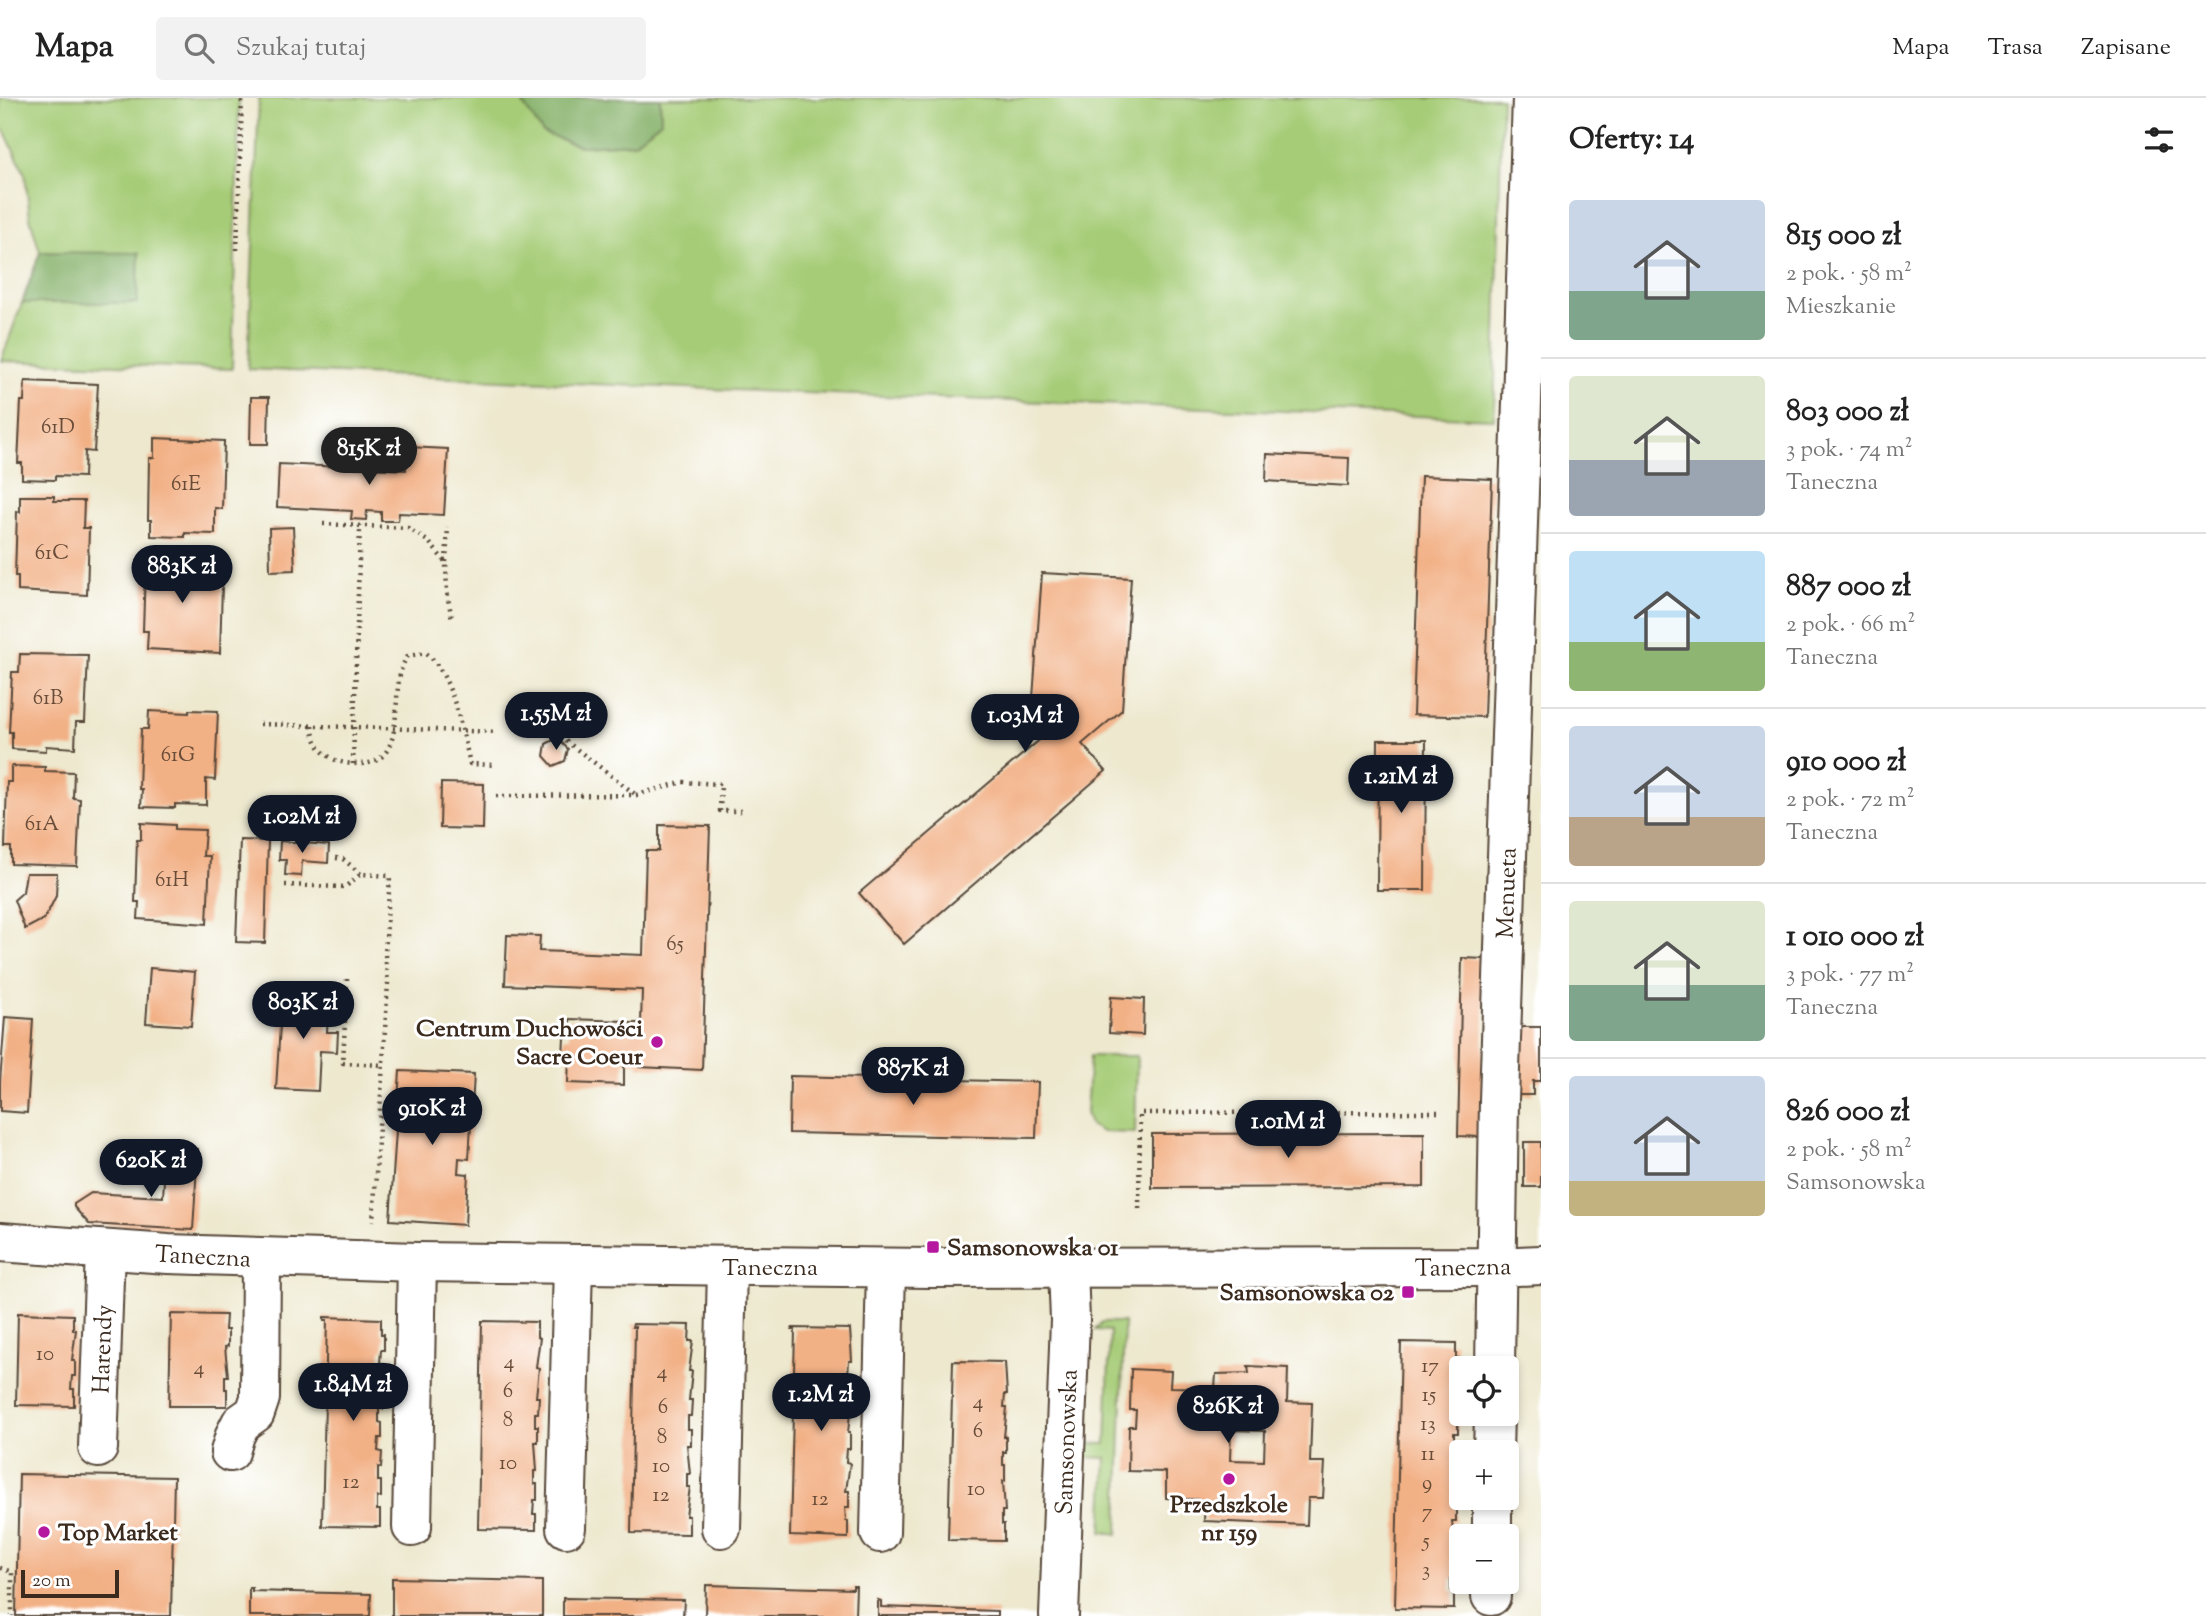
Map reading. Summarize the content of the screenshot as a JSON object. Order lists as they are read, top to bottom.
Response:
{
  "streets": {
    "street": [
      "Menueta",
      "Taneczna",
      "Harendy",
      "Samsonowska"
    ]
  },
  "crossings": [
    ["Menueta", "Taneczna"],
    ["Taneczna", "Harendy"],
    ["Taneczna", "Samsonowska"]
  ],
  "places": {
    "other": ["Centrum Duchowości Sacre Coeur", "Przedszkole nr 159", "Top Market"],
    "transit": ["Samsonowska 01", "Samsonowska 02"]
  },
  "house_numbers": [
    "61D",
    "61E",
    "61C",
    "61B",
    "61G",
    "61A",
    "61H",
    "65",
    "10",
    "4",
    "17",
    "4",
    "4",
    "6",
    "15",
    "4",
    "6",
    "8",
    "13",
    "6",
    "8",
    "11",
    "10",
    "10",
    "12",
    "9",
    "10",
    "12",
    "12",
    "7",
    "5",
    "3"
  ],
  "scale_bar": "20 m",
  "page": {
    "header": "Mapa",
    "search": "Szukaj tutaj",
    "nav": ["Mapa", "Trasa", "Zapisane"],
    "heading": "Oferty: 14",
    "list": [
      {
        "name": "815 000 zł",
        "note": "2 pok. · 58 m² · Mieszkanie"
      },
      {
        "name": "803 000 zł",
        "note": "3 pok. · 74 m² · Taneczna"
      },
      {
        "name": "887 000 zł",
        "note": "2 pok. · 66 m² · Taneczna"
      },
      {
        "name": "910 000 zł",
        "note": "2 pok. · 72 m² · Taneczna"
      },
      {
        "name": "1 010 000 zł",
        "note": "3 pok. · 77 m² · Taneczna"
      },
      {
        "name": "826 000 zł",
        "note": "2 pok. · 58 m² · Samsonowska"
      }
    ],
    "price": [
      "815K zł",
      "883K zł",
      "1.55M zł",
      "1.03M zł",
      "1.21M zł",
      "1.02M zł",
      "803K zł",
      "887K zł",
      "910K zł",
      "1.01M zł",
      "620K zł",
      "1.84M zł",
      "1.2M zł",
      "826K zł"
    ],
    "map_buttons": ["+", "−"],
    "scale": "20 m"
  }
}
